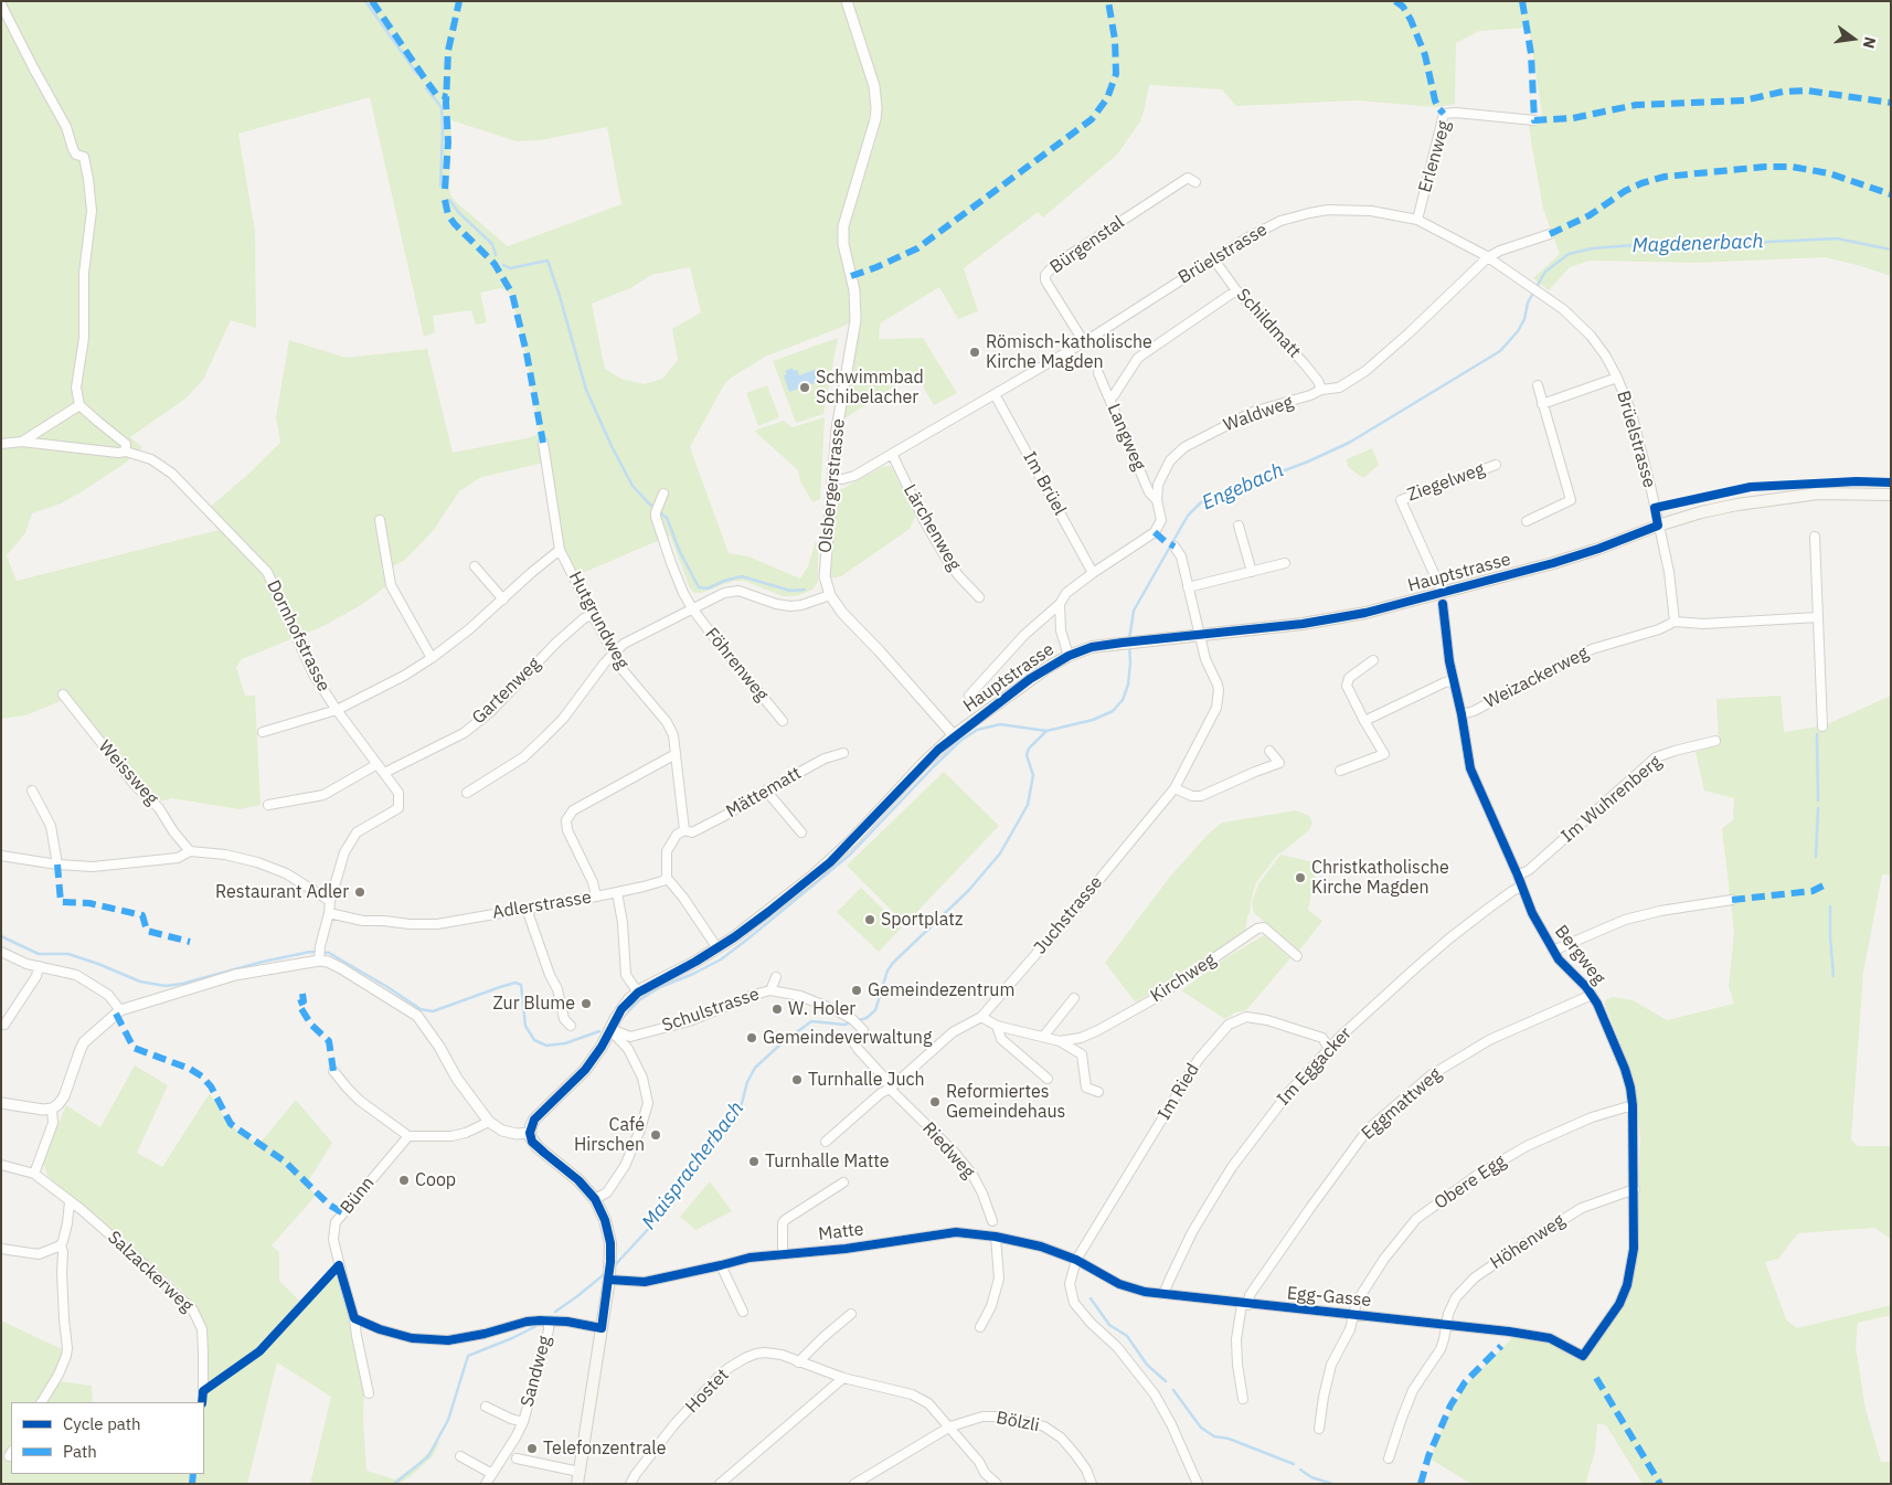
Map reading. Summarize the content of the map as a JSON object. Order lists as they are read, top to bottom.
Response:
{
  "streets": {
    "main road": ["Hauptstrasse"],
    "street": [
      "Erlenweg",
      "Bürgenstal",
      "Brüelstrasse",
      "Schildmatt",
      "Waldweg",
      "Langweg",
      "Ziegelweg",
      "Im Brüel",
      "Olsbergerstrasse",
      "Lärchenweg",
      "Hutgrundweg",
      "Dornhofstrasse",
      "Föhrenweg",
      "Weizackerweg",
      "Gartenweg",
      "Weissweg",
      "Mättematt",
      "Im Wuhrenberg",
      "Adlerstrasse",
      "Juchstrasse",
      "Bergweg",
      "Kirchweg",
      "Schulstrasse",
      "Im Eggacker",
      "Im Ried",
      "Eggmattweg",
      "Riedweg",
      "Obere Egg",
      "Bünn",
      "Matte",
      "Höhenweg",
      "Salzackerweg",
      "Egg-Gasse",
      "Sandweg",
      "Hostet",
      "Bölzli"
    ]
  },
  "crossings": [
    ["Erlenweg", "Brüelstrasse"],
    ["Bürgenstal", "Brüelstrasse"],
    ["Brüelstrasse", "Schildmatt"],
    ["Brüelstrasse", "Waldweg"],
    ["Brüelstrasse", "Im Brüel"],
    ["Brüelstrasse", "Olsbergerstrasse"],
    ["Brüelstrasse", "Lärchenweg"],
    ["Brüelstrasse", "Hauptstrasse"],
    ["Schildmatt", "Waldweg"],
    ["Waldweg", "Langweg"],
    ["Waldweg", "Im Brüel"],
    ["Ziegelweg", "Hauptstrasse"],
    ["Ziegelweg", "Bergweg"],
    ["Olsbergerstrasse", "Hauptstrasse"],
    ["Hauptstrasse", "Juchstrasse"],
    ["Hauptstrasse", "Bergweg"],
    ["Hauptstrasse", "Schulstrasse"],
    ["Hutgrundweg", "Gartenweg"],
    ["Hutgrundweg", "Mättematt"],
    ["Dornhofstrasse", "Gartenweg"],
    ["Dornhofstrasse", "Adlerstrasse"],
    ["Weizackerweg", "Bergweg"],
    ["Im Wuhrenberg", "Bergweg"],
    ["Juchstrasse", "Kirchweg"],
    ["Juchstrasse", "Schulstrasse"],
    ["Juchstrasse", "Riedweg"],
    ["Bergweg", "Im Eggacker"],
    ["Bergweg", "Eggmattweg"],
    ["Bergweg", "Obere Egg"],
    ["Bergweg", "Höhenweg"],
    ["Bergweg", "Egg-Gasse"],
    ["Schulstrasse", "Riedweg"],
    ["Im Eggacker", "Im Ried"],
    ["Im Eggacker", "Egg-Gasse"],
    ["Im Ried", "Matte"],
    ["Im Ried", "Egg-Gasse"],
    ["Eggmattweg", "Egg-Gasse"],
    ["Obere Egg", "Egg-Gasse"],
    ["Matte", "Egg-Gasse"],
    ["Höhenweg", "Egg-Gasse"],
    ["Hostet", "Bölzli"]
  ],
  "water": ["Magdenerbach", "Engebach", "Maispracherbach"],
  "places": [
    "Römisch-katholische Kirche Magden",
    "Schwimmbad Schibelacher",
    "Christkatholische Kirche Magden",
    "Restaurant Adler",
    "Sportplatz",
    "Gemeindezentrum",
    "Zur Blume",
    "W. Holer",
    "Gemeindeverwaltung",
    "Turnhalle Juch",
    "Reformiertes Gemeindehaus",
    "Café Hirschen",
    "Turnhalle Matte",
    "Coop",
    "Telefonzentrale"
  ],
  "legend": ["Cycle path", "Path"],
  "north": "right"
}
